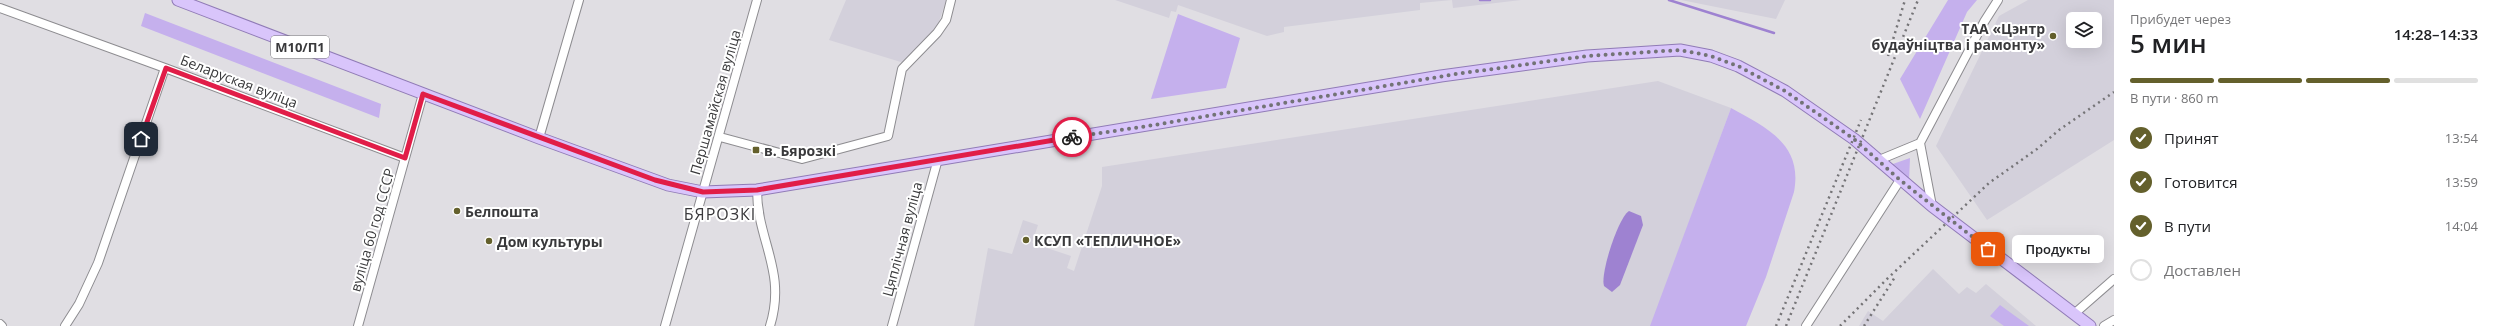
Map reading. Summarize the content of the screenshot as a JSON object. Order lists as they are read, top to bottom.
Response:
{
  "streets": {
    "main road": ["М10/П1"],
    "street": [
      "Беларуская вуліца",
      "Першамайская вуліца",
      "вуліца 60 год СССР",
      "Цяплічная вуліца"
    ]
  },
  "crossings": [
    ["М10/П1", "Першамайская вуліца"],
    ["М10/П1", "вуліца 60 год СССР"],
    ["М10/П1", "Цяплічная вуліца"],
    ["Беларуская вуліца", "вуліца 60 год СССР"]
  ],
  "districts": ["БЯРОЗКІ"],
  "places": {
    "other": [
      "ТАА «Цэнтр будаўніцтва і рамонту»",
      "Белпошта",
      "КСУП «ТЕПЛИЧНОЕ»",
      "Дом культуры",
      "Продукты"
    ],
    "transit": ["в. Бярозкі"]
  },
  "page": {
    "heading": ["5 мин", "Прибудет через", "14:28–14:33"],
    "bar": "В пути · 860 m",
    "list": [
      ["Принят", "13:54"],
      ["Готовится", "13:59"],
      ["В пути", "14:04"],
      "Доставлен"
    ],
    "bubble": "Продукты"
  }
}
